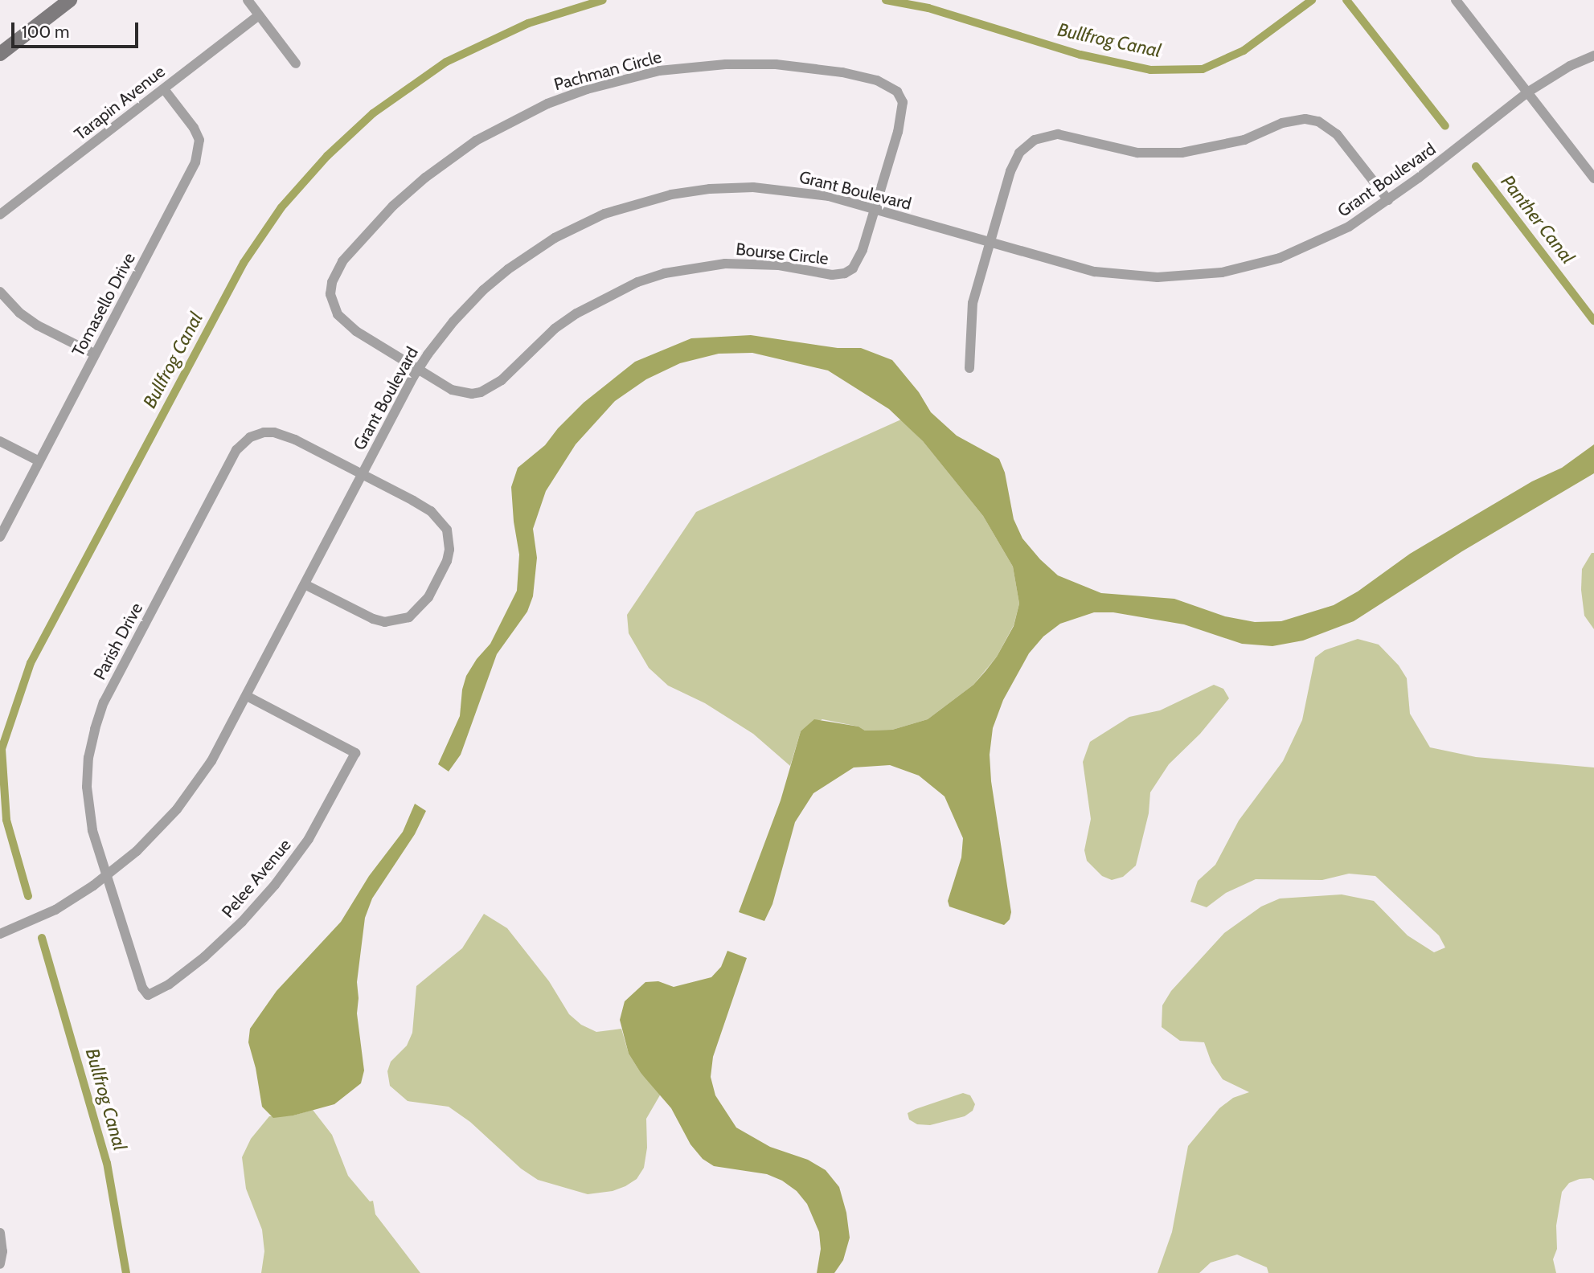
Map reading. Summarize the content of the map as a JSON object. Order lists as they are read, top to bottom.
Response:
{
  "streets": {
    "street": [
      "Pachman Circle",
      "Tarapin Avenue",
      "Grant Boulevard",
      "Bourse Circle",
      "Tomasello Drive",
      "Parish Drive",
      "Pelee Avenue"
    ]
  },
  "crossings": [
    ["Pachman Circle", "Grant Boulevard"],
    ["Pachman Circle", "Bourse Circle"],
    ["Tarapin Avenue", "Tomasello Drive"],
    ["Grant Boulevard", "Bourse Circle"],
    ["Grant Boulevard", "Parish Drive"],
    ["Grant Boulevard", "Pelee Avenue"],
    ["Parish Drive", "Pelee Avenue"]
  ],
  "water": ["Bullfrog Canal", "Panther Canal"],
  "scale_bar": "100 m"
}
